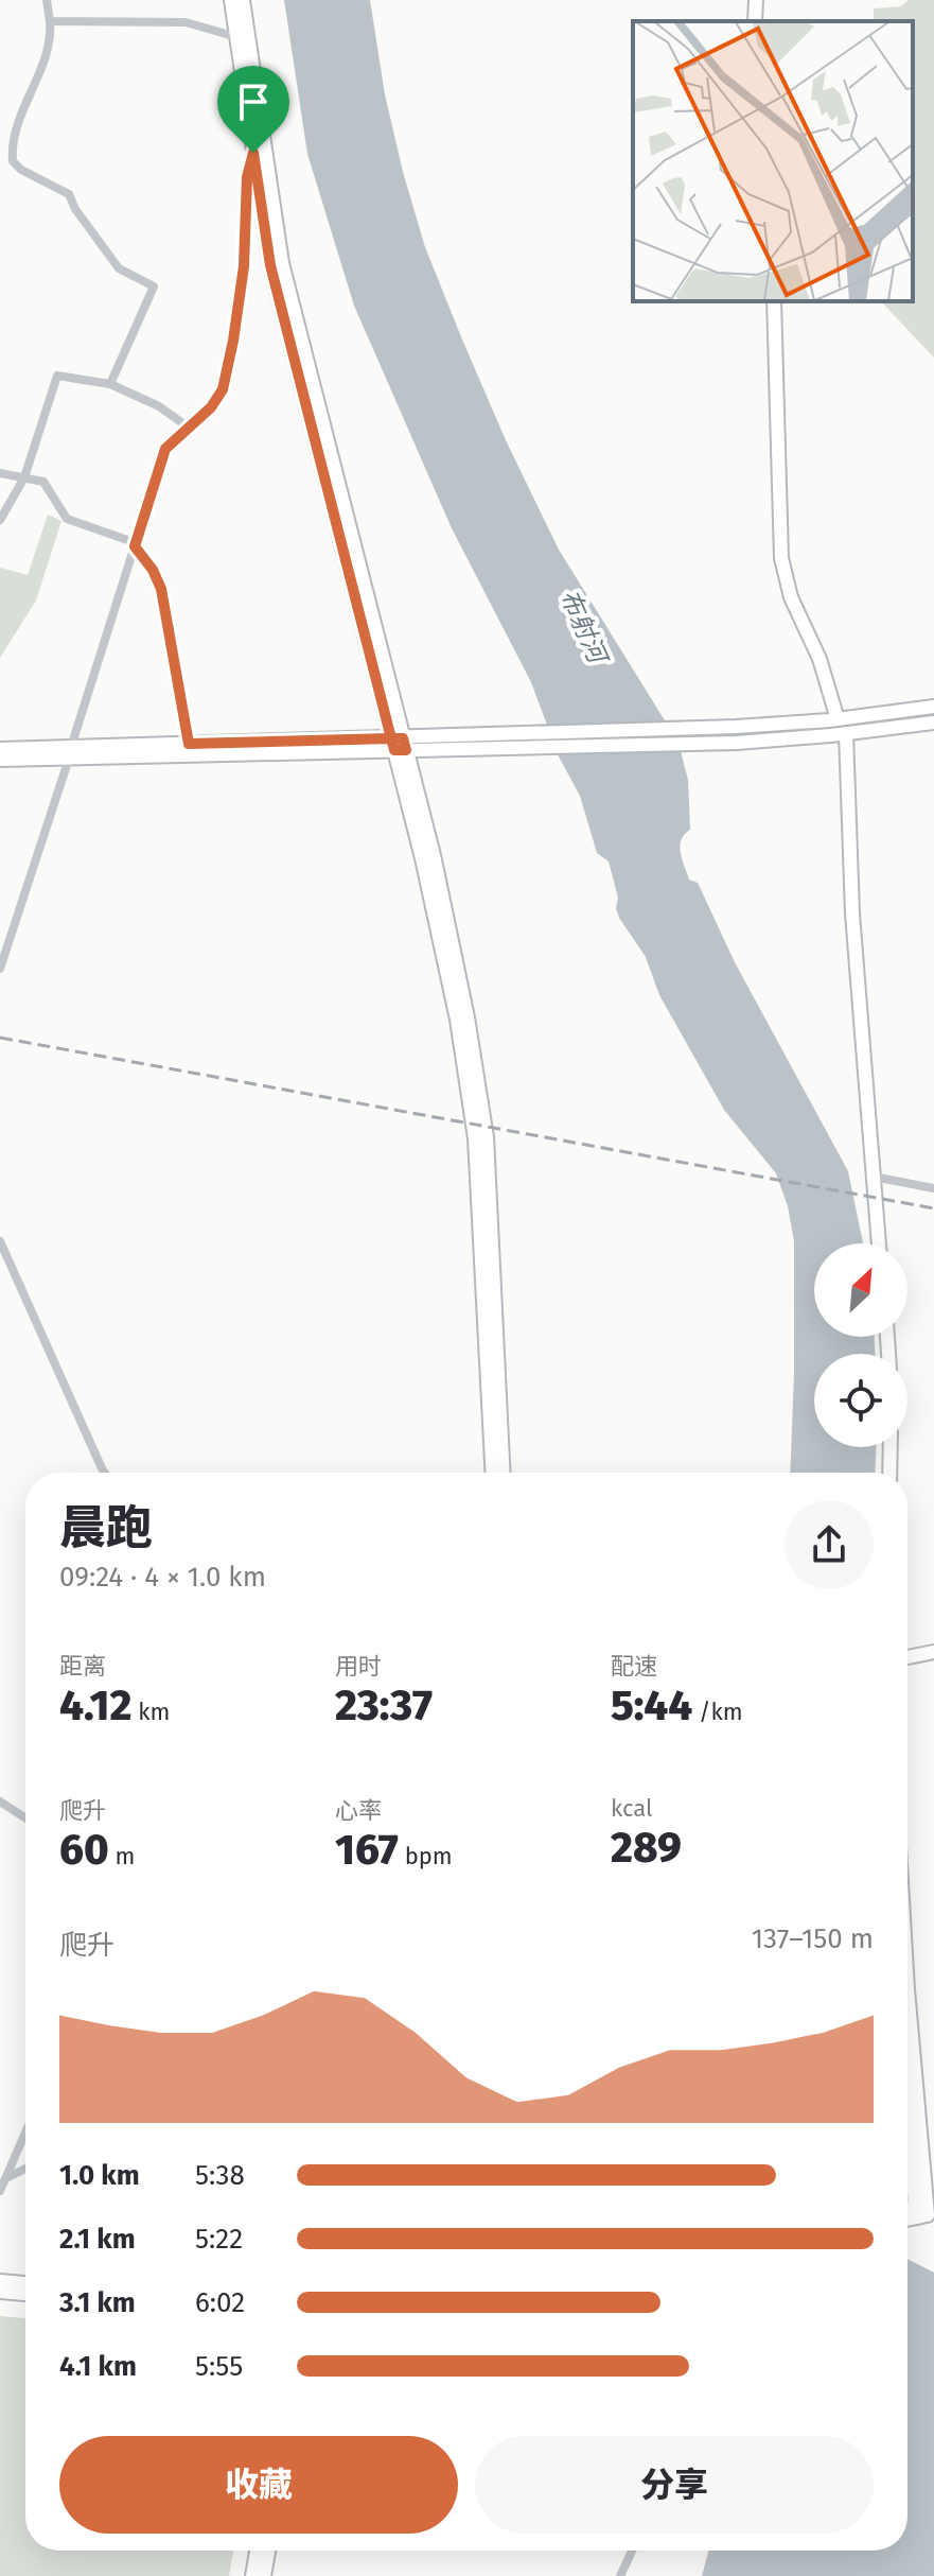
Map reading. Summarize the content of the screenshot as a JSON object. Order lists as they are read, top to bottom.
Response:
{
  "water": ["布射河"],
  "north": "top right",
  "page": {
    "heading": ["晨跑", "09:24 · 4 × 1.0 km"],
    "stats": [
      ["距离", "4.12 km"],
      ["用时", "23:37"],
      ["配速", "5:44 /km"],
      ["爬升", "60 m"],
      ["心率", "167 bpm"],
      ["kcal", "289"]
    ],
    "chart": ["爬升", "137–150 m"],
    "list": [
      {
        "name": "1.0 km",
        "note": "5:38"
      },
      {
        "name": "2.1 km",
        "note": "5:22"
      },
      {
        "name": "3.1 km",
        "note": "6:02"
      },
      {
        "name": "4.1 km",
        "note": "5:55"
      }
    ],
    "buttons": ["收藏", "分享"]
  }
}
